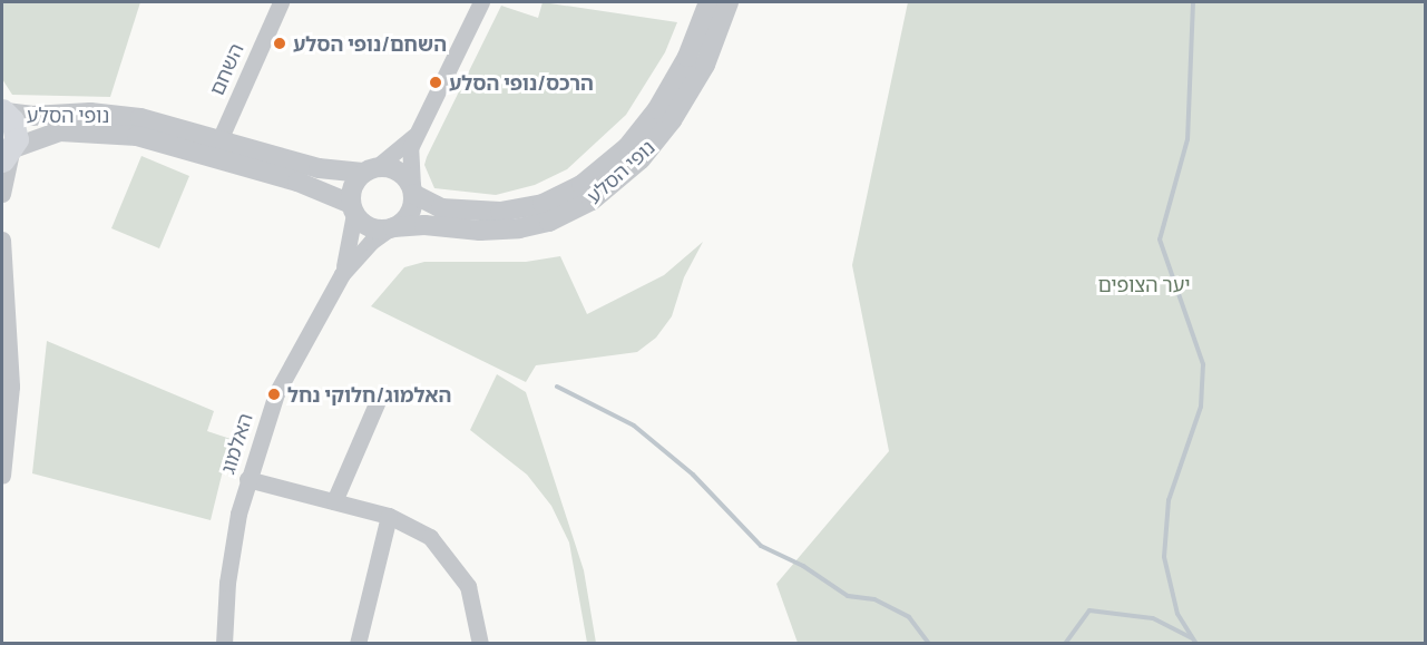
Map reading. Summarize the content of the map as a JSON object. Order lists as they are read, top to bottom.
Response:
{
  "streets": {
    "street": ["השחם", "נופי הסלע", "האלמוג"]
  },
  "crossings": [
    ["השחם", "נופי הסלע"],
    ["נופי הסלע", "האלמוג"]
  ],
  "parks": ["יער הצופים"],
  "places": ["השחם/נופי הסלע", "הרכס/נופי הסלע", "האלמוג/חלוקי נחל"]
}
